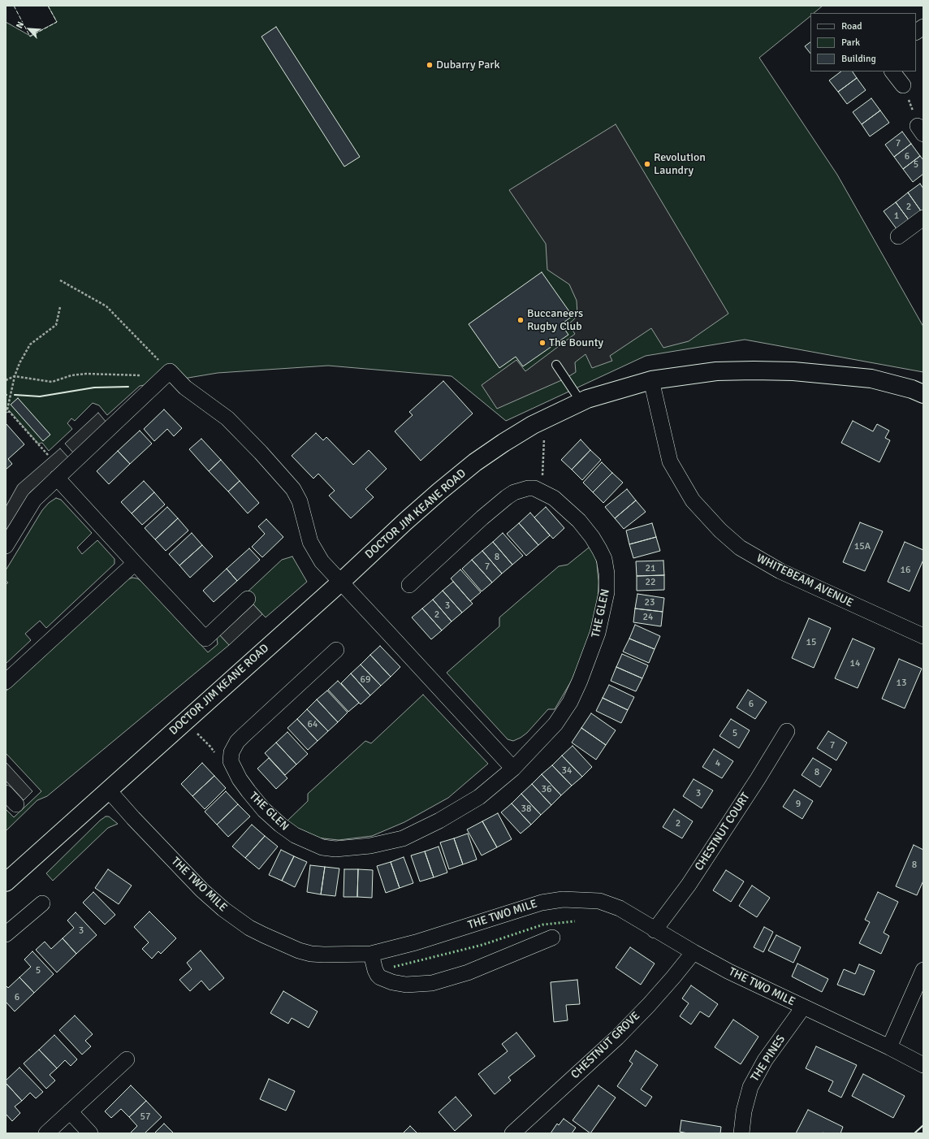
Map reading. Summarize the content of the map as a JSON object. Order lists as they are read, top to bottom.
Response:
{
  "streets": {
    "street": [
      "DOCTOR JIM KEANE ROAD",
      "WHITEBEAM AVENUE",
      "THE GLEN",
      "CHESTNUT COURT",
      "THE TWO MILE",
      "CHESTNUT GROVE",
      "THE PINES"
    ]
  },
  "crossings": [
    ["DOCTOR JIM KEANE ROAD", "WHITEBEAM AVENUE"],
    ["DOCTOR JIM KEANE ROAD", "THE TWO MILE"],
    ["CHESTNUT COURT", "THE TWO MILE"],
    ["THE TWO MILE", "CHESTNUT GROVE"],
    ["THE TWO MILE", "THE PINES"]
  ],
  "places": [
    "Dubarry Park",
    "Revolution Laundry",
    "Buccaneers Rugby Club",
    "The Bounty"
  ],
  "house_numbers": [
    "7",
    "6",
    "5",
    "2",
    "1",
    "15A",
    "8",
    "7",
    "21",
    "16",
    "22",
    "23",
    "3",
    "2",
    "24",
    "15",
    "14",
    "69",
    "13",
    "6",
    "64",
    "5",
    "7",
    "4",
    "34",
    "8",
    "36",
    "3",
    "9",
    "38",
    "2",
    "8",
    "3",
    "5",
    "6",
    "57"
  ],
  "legend": ["Road", "Park", "Building"],
  "north": "top left"
}
